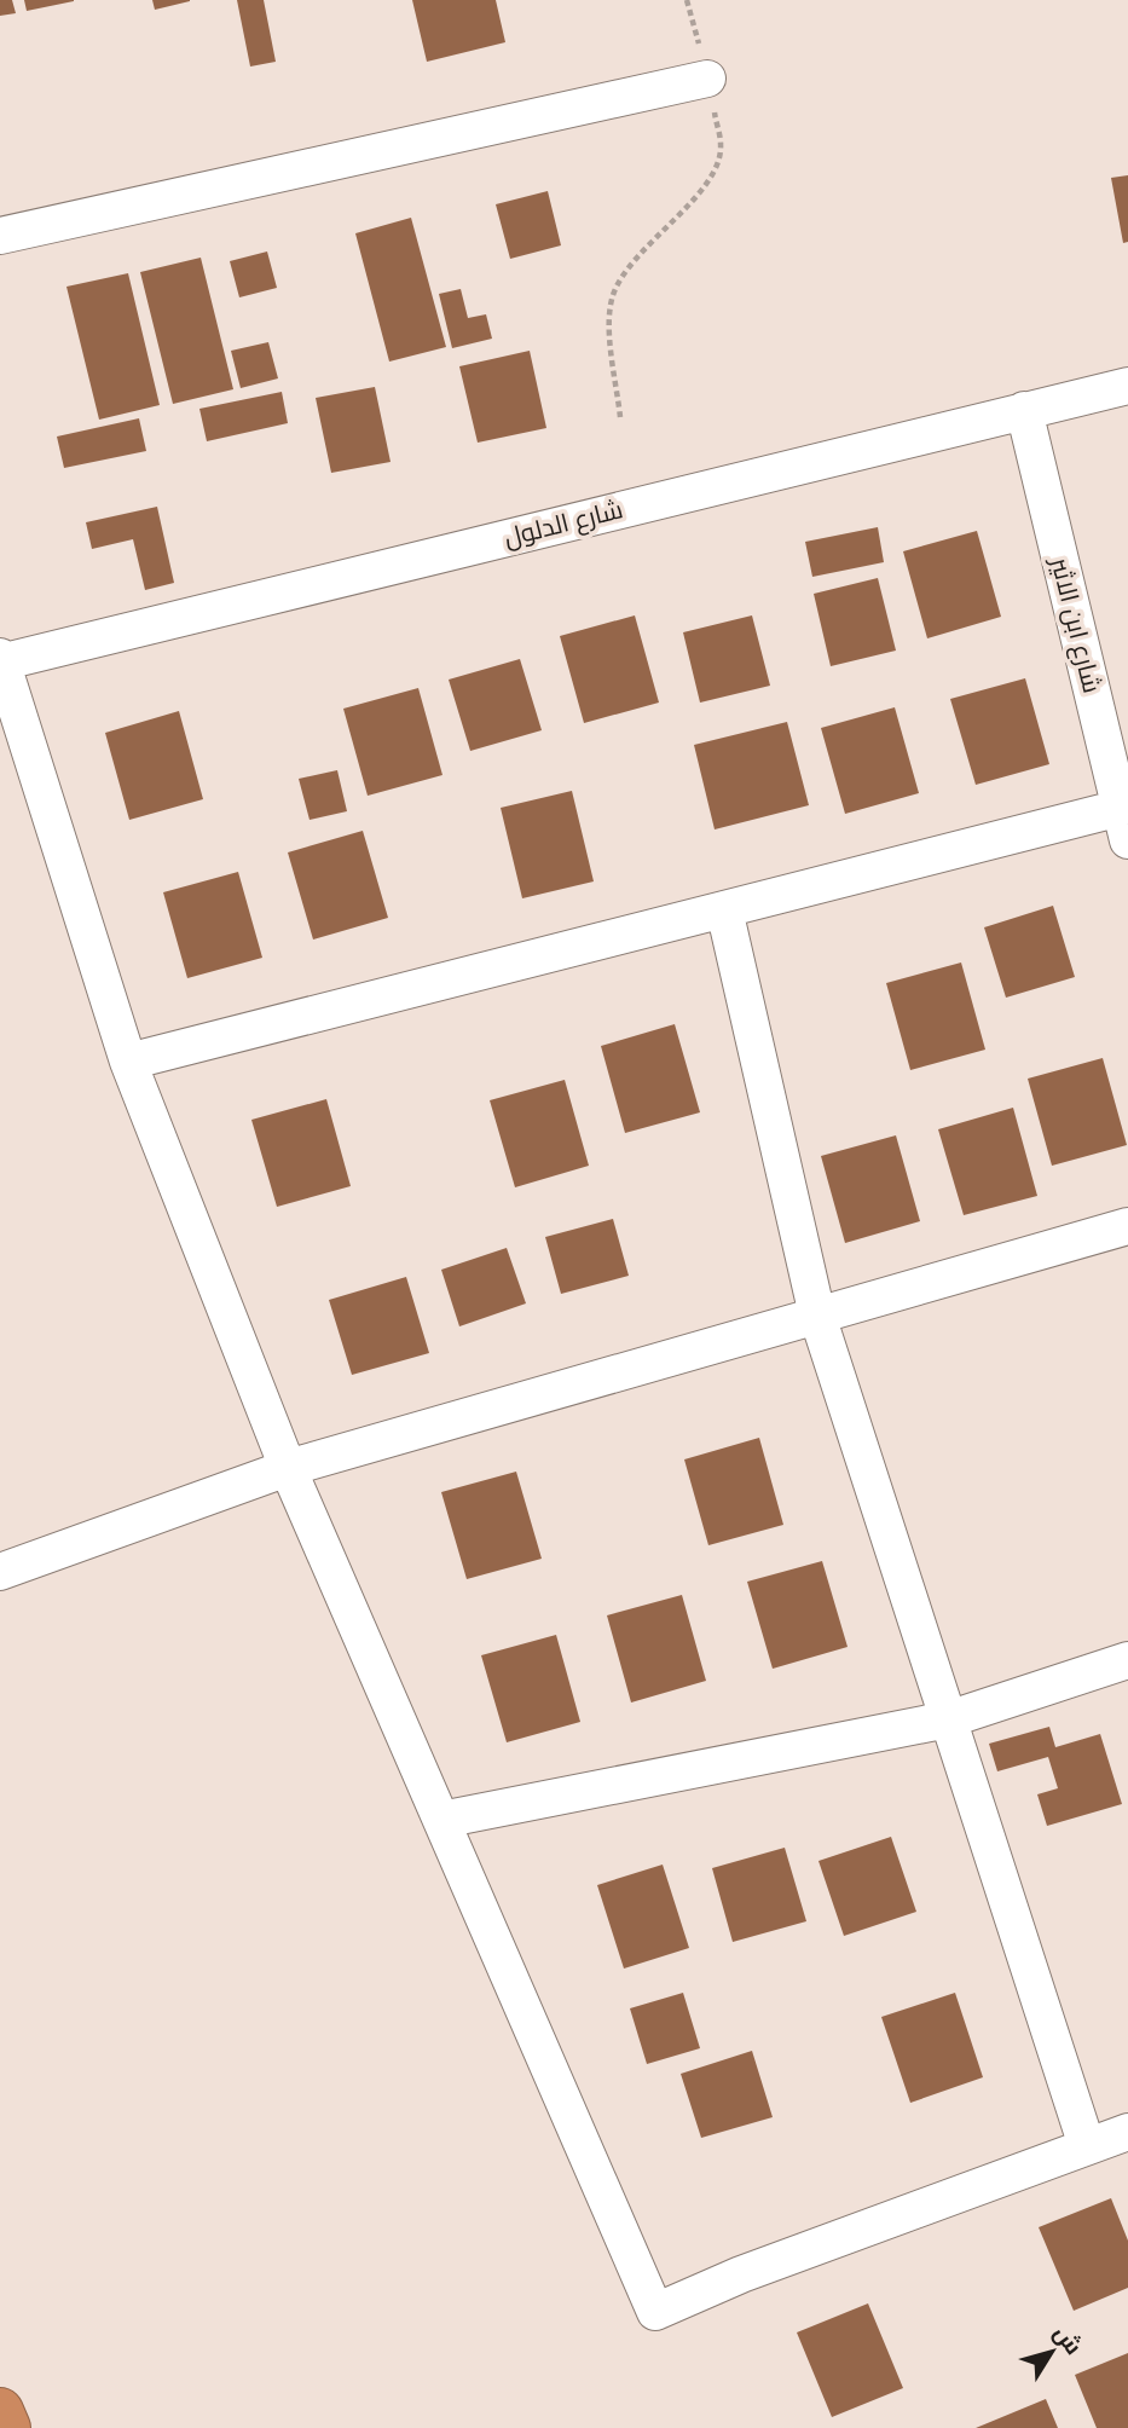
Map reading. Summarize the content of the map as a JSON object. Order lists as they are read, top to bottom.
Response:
{
  "streets": {
    "street": ["شارع الدلول", "شارع ابن الاثير"]
  },
  "crossings": [
    ["شارع الدلول", "شارع ابن الاثير"]
  ],
  "north": "top right"
}
